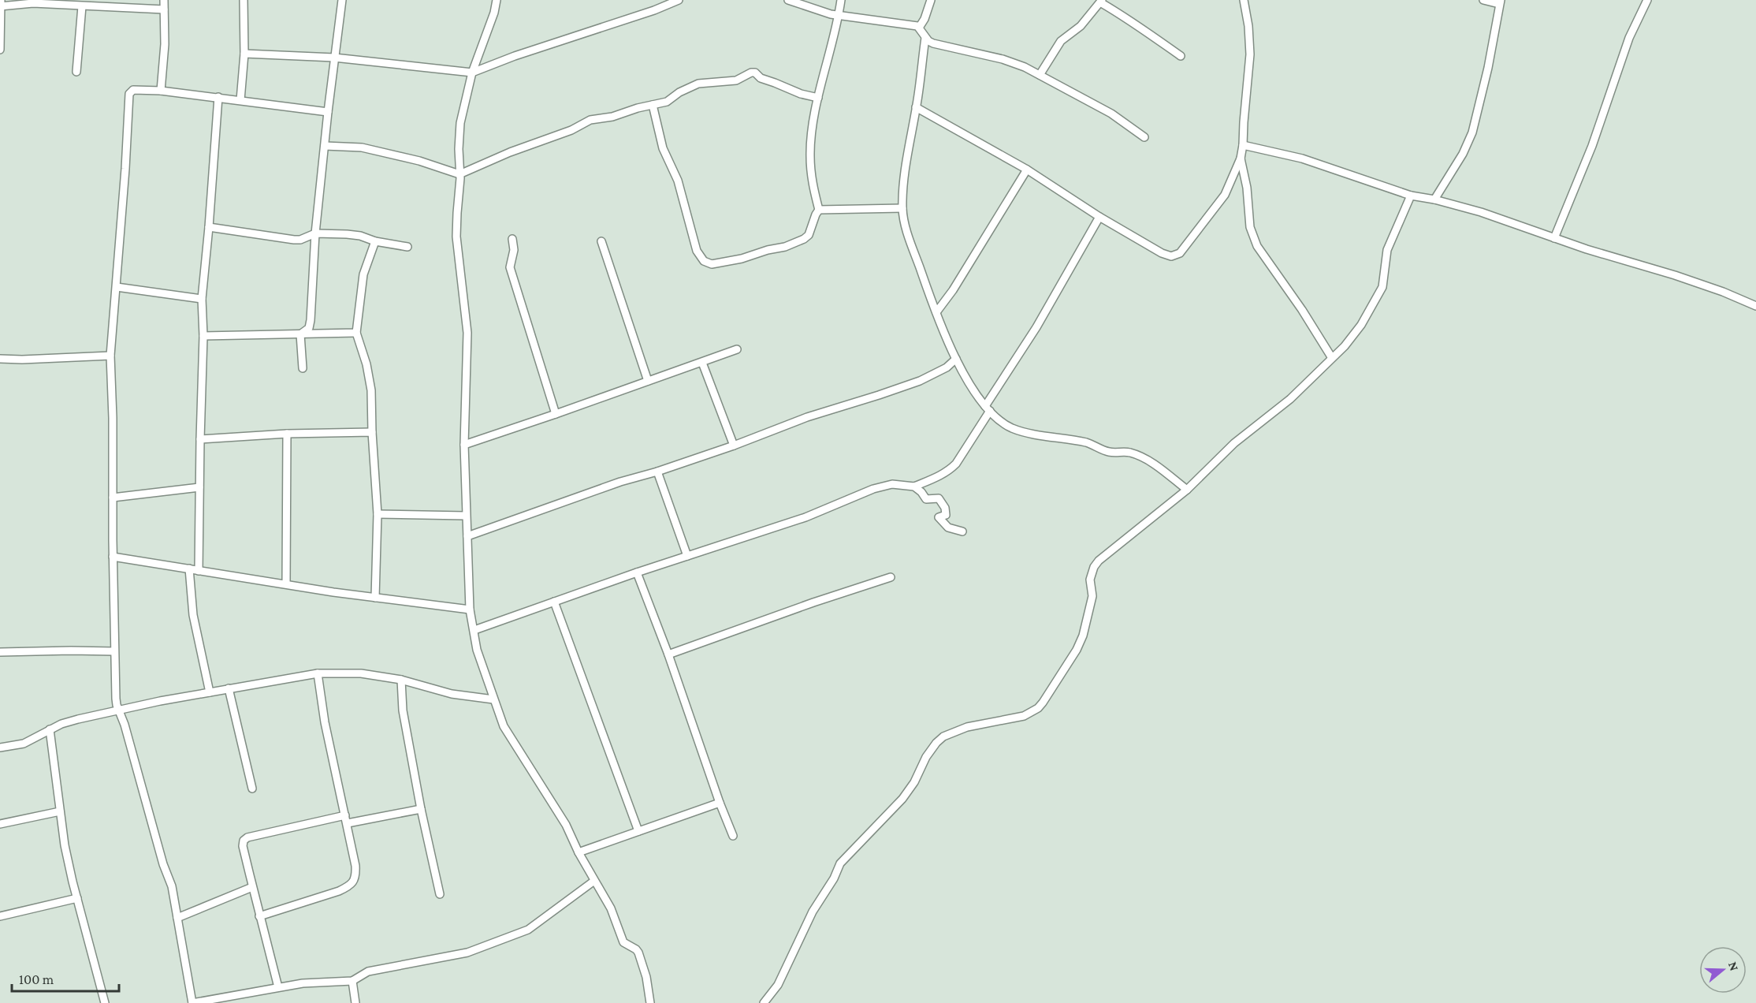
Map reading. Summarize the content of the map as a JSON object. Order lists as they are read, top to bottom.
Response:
{
  "scale_bar": "100 m",
  "north": "right"
}
